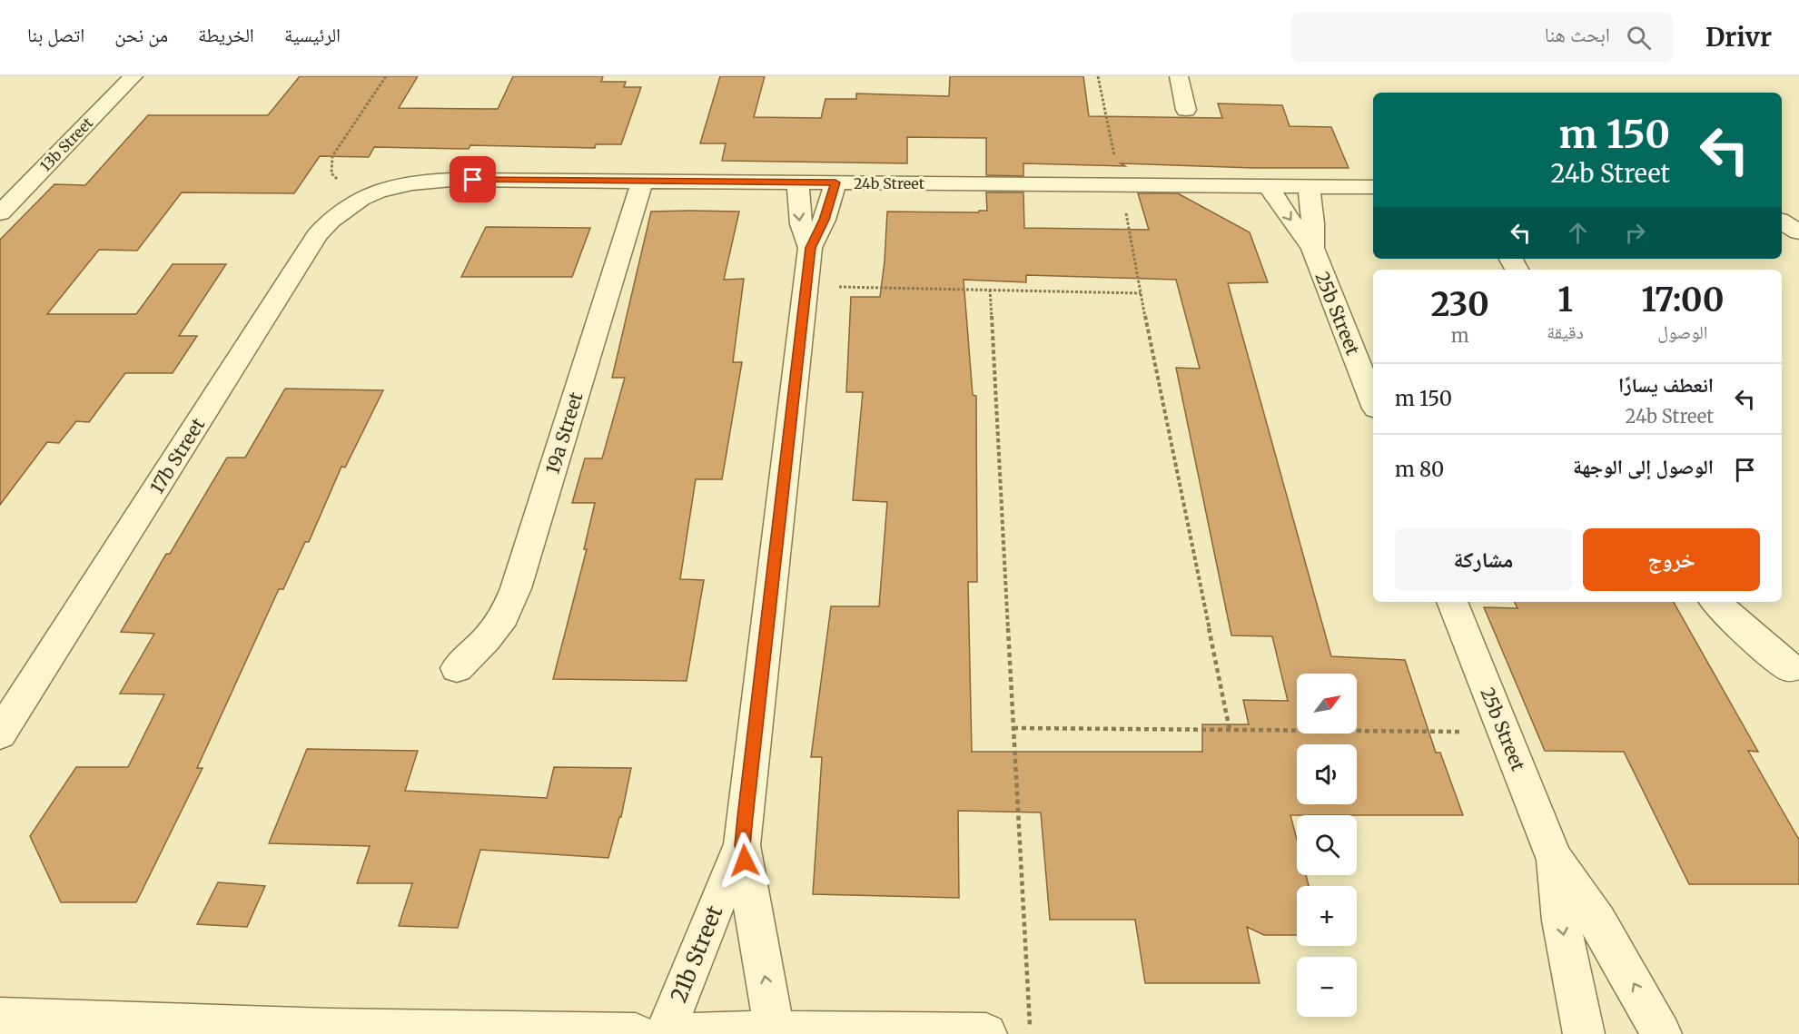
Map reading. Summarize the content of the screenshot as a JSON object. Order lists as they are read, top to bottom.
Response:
{
  "streets": {
    "street": [
      "13b Street",
      "24b Street",
      "25b Street",
      "19a Street",
      "17b Street",
      "21b Street"
    ]
  },
  "crossings": [
    ["24b Street", "25b Street"],
    ["24b Street", "19a Street"],
    ["24b Street", "17b Street"],
    ["24b Street", "21b Street"]
  ],
  "north": "top right",
  "page": {
    "header": "Drivr",
    "search": "ابحث هنا",
    "nav": [
      "الرئيسية",
      "الخريطة",
      "من نحن",
      "اتصل بنا"
    ],
    "turn": ["150 m", "24b Street"],
    "eta": [
      "17:00",
      "الوصول",
      "1",
      "دقيقة",
      "230",
      "m"
    ],
    "list": [
      {
        "name": "انعطف يسارًا",
        "note": "24b Street",
        "value": "150 m"
      },
      {
        "name": "الوصول إلى الوجهة",
        "value": "80 m"
      }
    ],
    "buttons": ["خروج", "مشاركة"],
    "map_buttons": ["+", "−"]
  }
}
